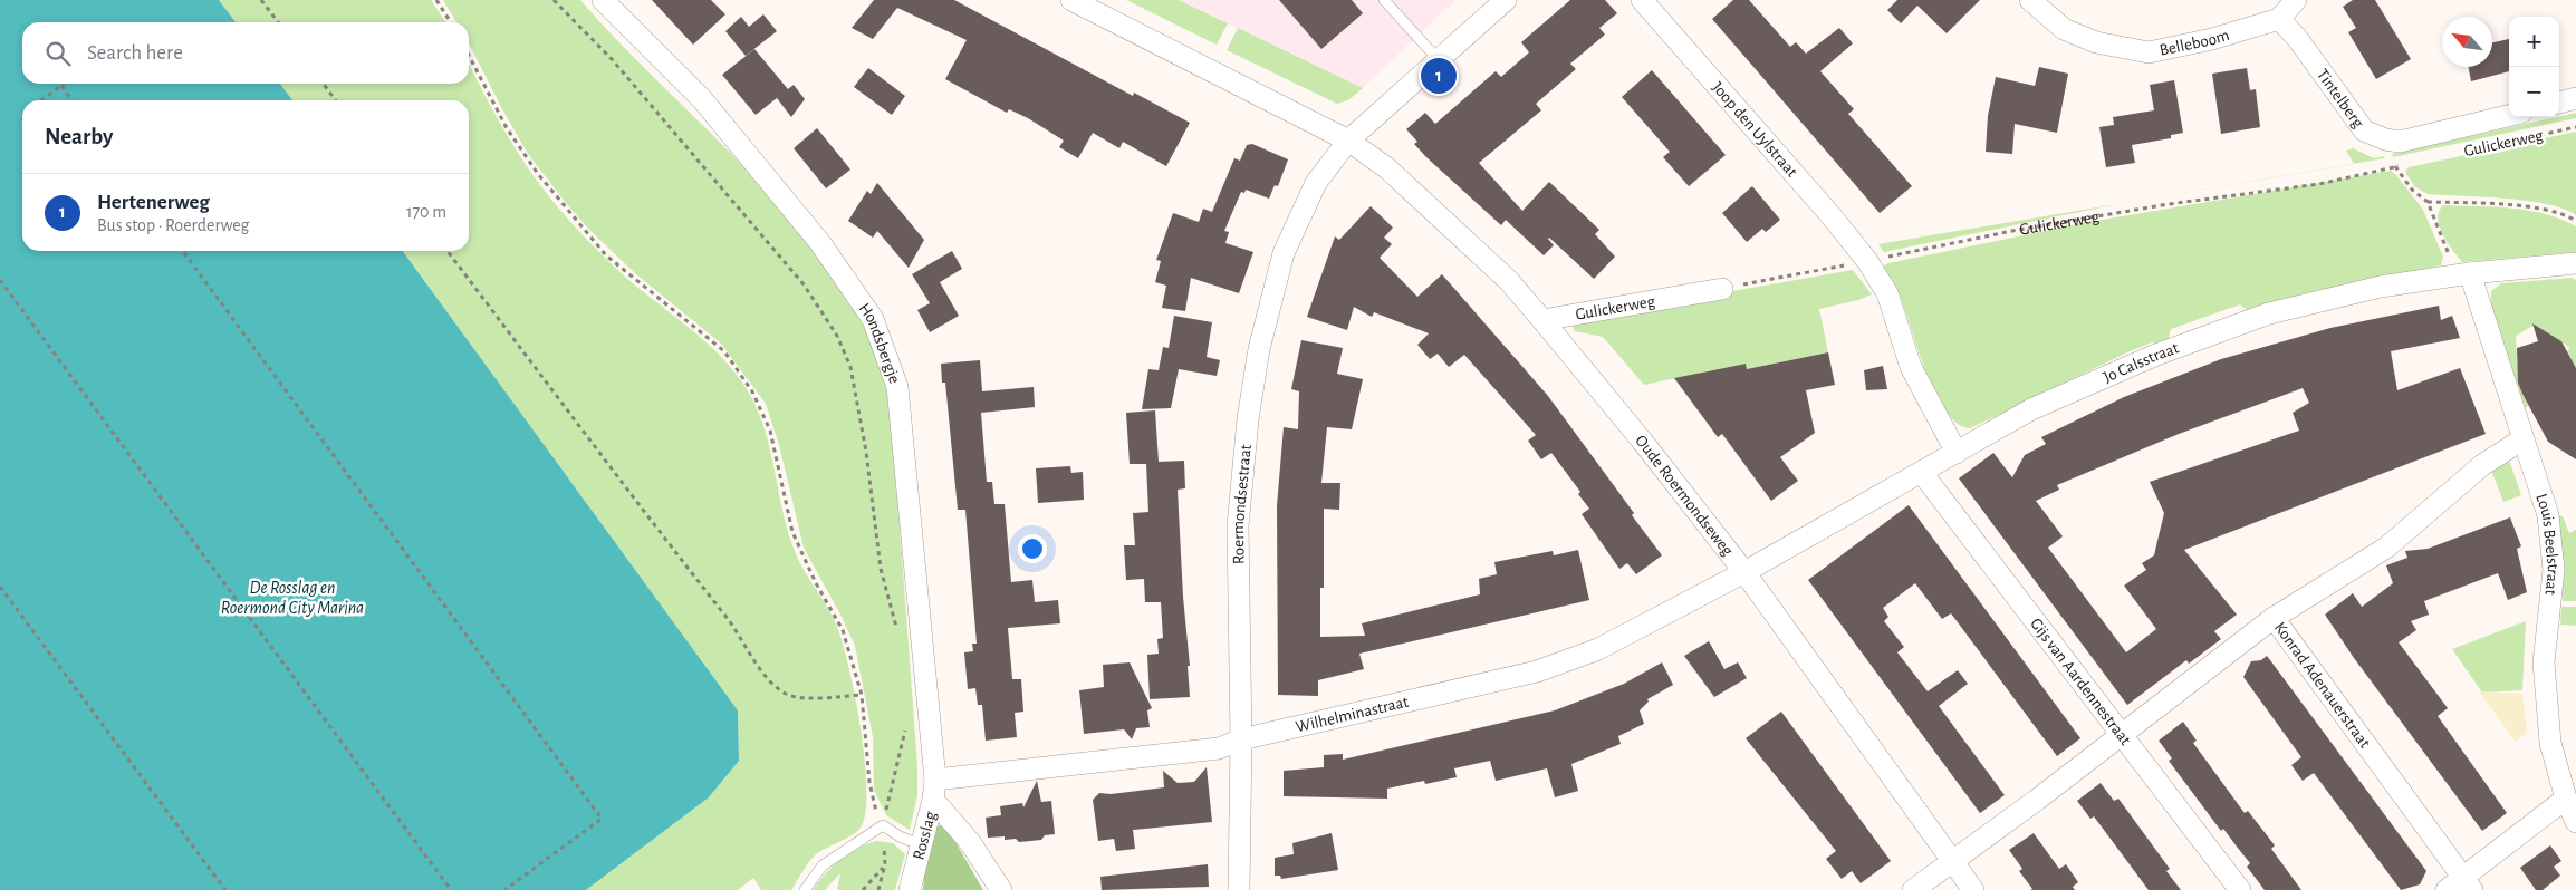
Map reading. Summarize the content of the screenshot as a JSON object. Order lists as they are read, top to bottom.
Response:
{
  "streets": {
    "street": [
      "Belleboom",
      "Tintelberg",
      "Joop den Uylstraat",
      "Gulickerweg",
      "Hondsbergje",
      "Jo Calsstraat",
      "Oude Roermondseweg",
      "Roermondsestraat",
      "Louis Beelstraat",
      "Gijs van Aardennestraat",
      "Konrad Adenauerstraat",
      "Wilhelminastraat",
      "Rosslag"
    ]
  },
  "crossings": [
    ["Belleboom", "Tintelberg"],
    ["Joop den Uylstraat", "Gulickerweg"],
    ["Gulickerweg", "Oude Roermondseweg"],
    ["Hondsbergje", "Wilhelminastraat"],
    ["Hondsbergje", "Rosslag"],
    ["Jo Calsstraat", "Oude Roermondseweg"],
    ["Jo Calsstraat", "Louis Beelstraat"],
    ["Jo Calsstraat", "Gijs van Aardennestraat"],
    ["Jo Calsstraat", "Wilhelminastraat"],
    ["Oude Roermondseweg", "Roermondsestraat"],
    ["Oude Roermondseweg", "Wilhelminastraat"],
    ["Roermondsestraat", "Wilhelminastraat"],
    ["Louis Beelstraat", "Konrad Adenauerstraat"],
    ["Wilhelminastraat", "Rosslag"]
  ],
  "water": ["De Rosslag en Roermond City Marina"],
  "north": "top left",
  "page": {
    "map_buttons": ["+", "−"],
    "search": "Search here",
    "pins": "1",
    "heading": "Nearby",
    "list": [
      {
        "mark": "1",
        "name": "Hertenerweg",
        "note": "Bus stop · Roerderweg",
        "value": "170 m"
      }
    ]
  }
}
